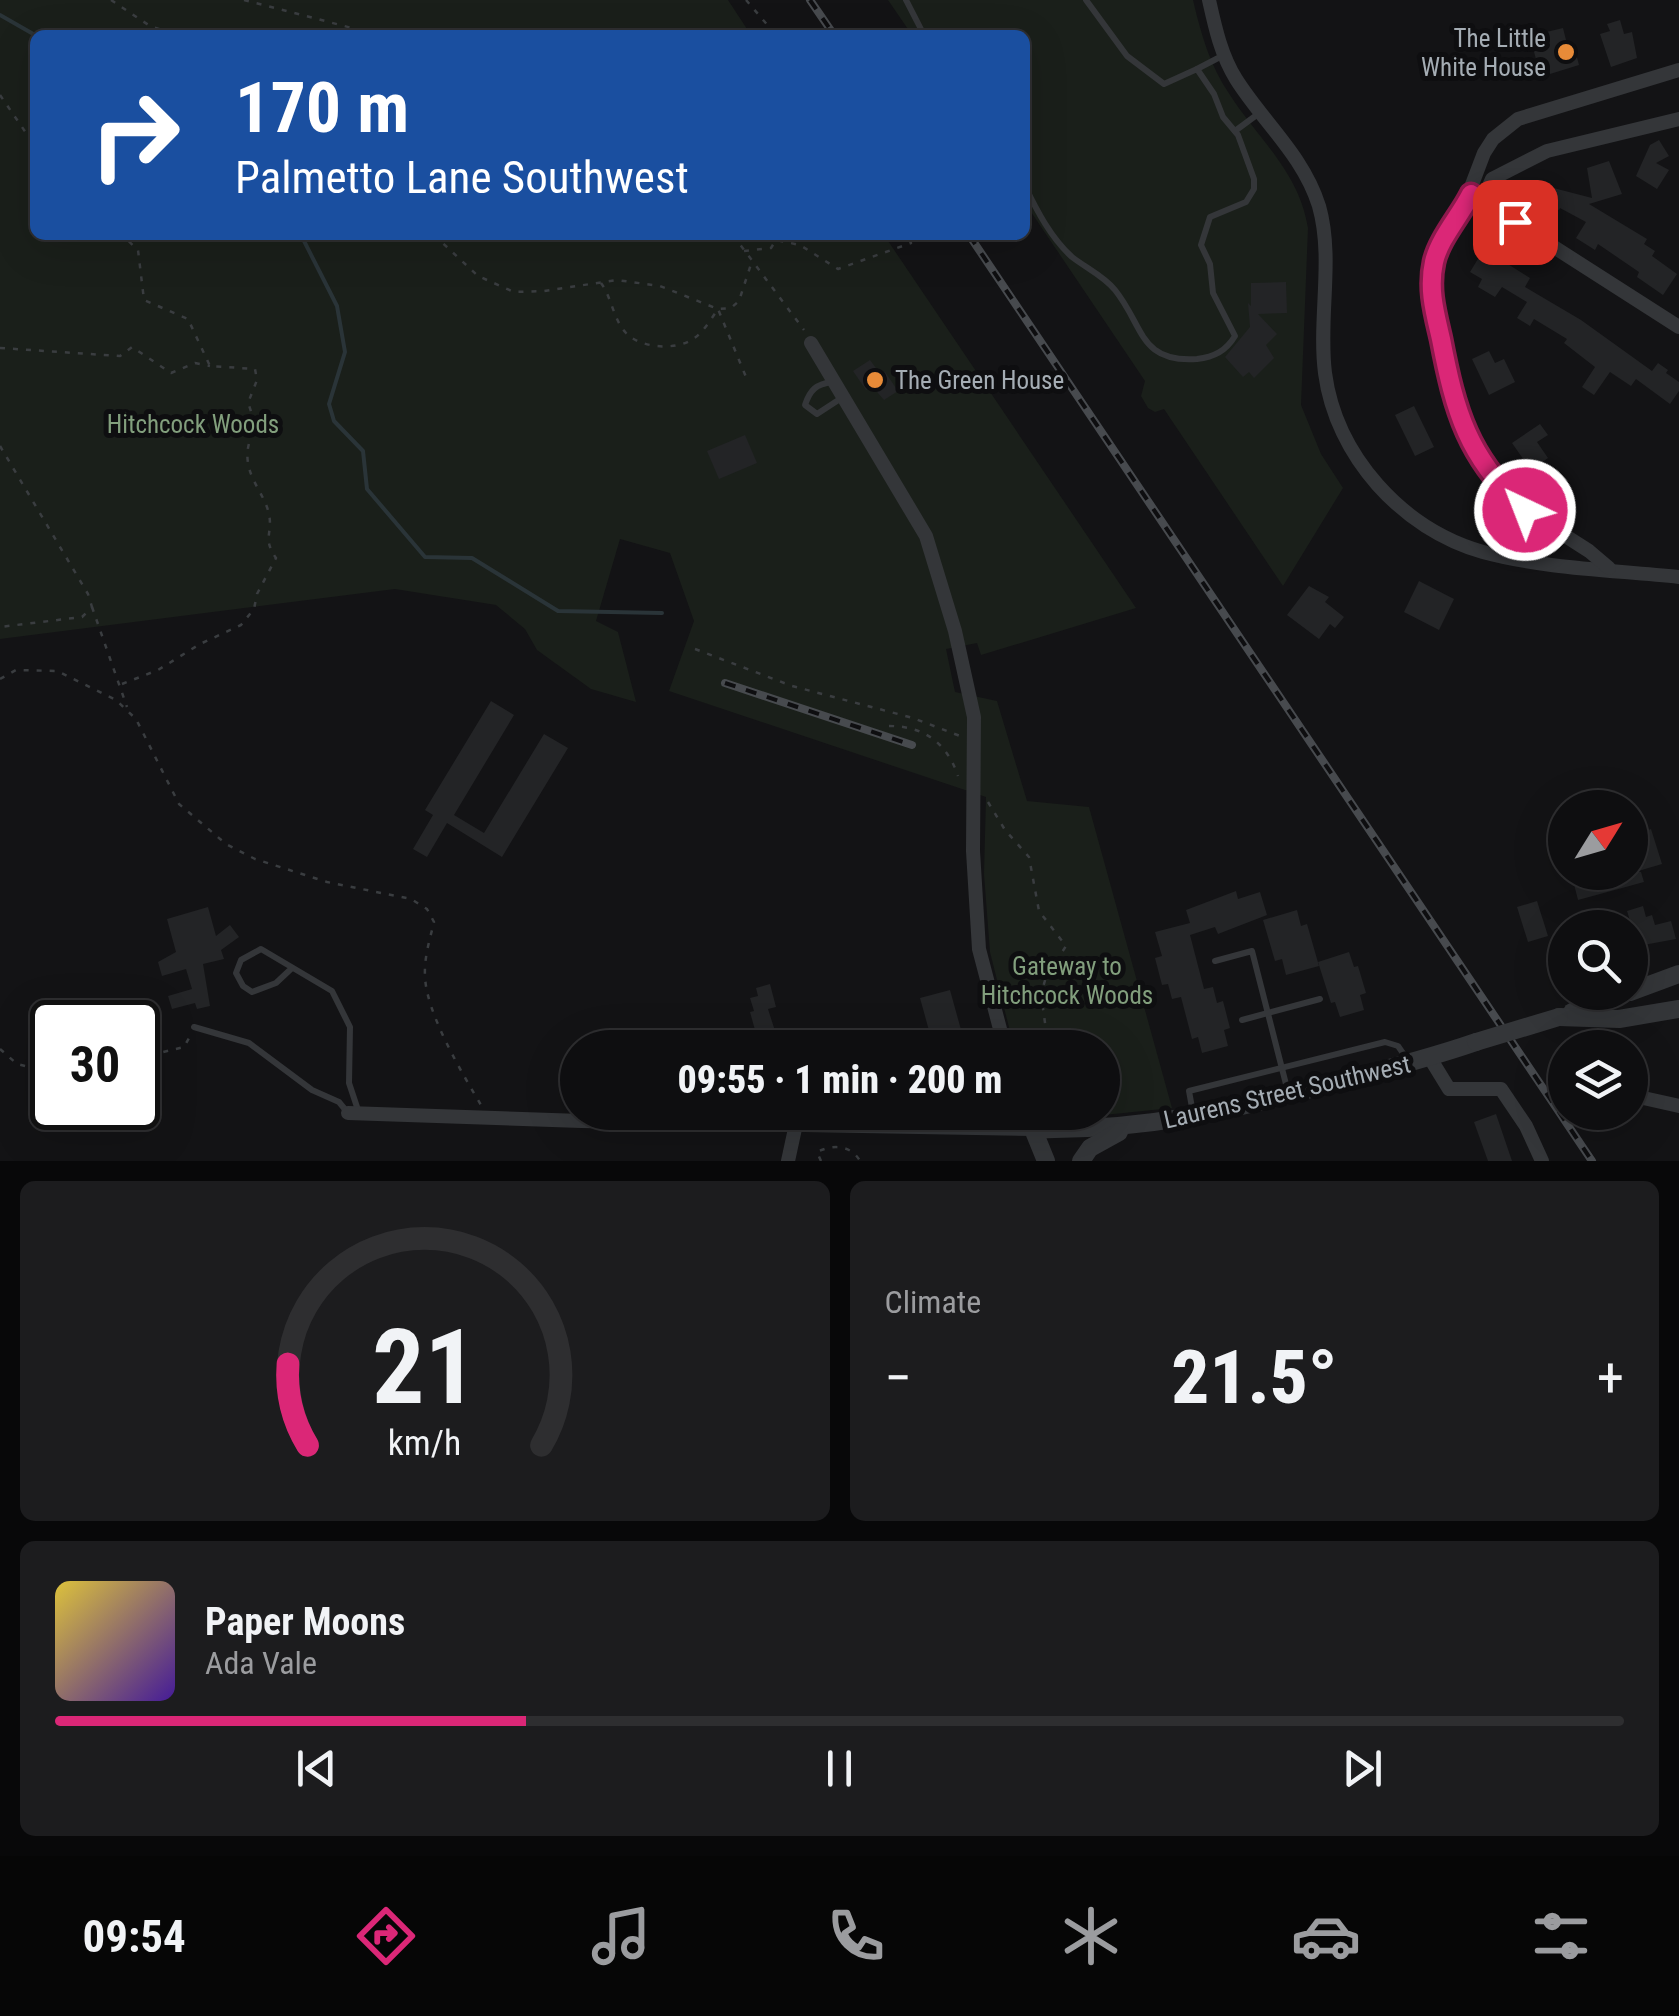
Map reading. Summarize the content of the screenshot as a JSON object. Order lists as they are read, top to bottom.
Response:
{
  "streets": {
    "street": ["Laurens Street Southwest"]
  },
  "parks": ["Hitchcock Woods", "Gateway to Hitchcock Woods"],
  "places": ["The Little White House", "The Green House"],
  "north": "top right",
  "page": {
    "turn": ["170 m", "Palmetto Lane Southwest"],
    "limit": "30",
    "trip": "09:55 · 1 min · 200 m",
    "tile": "Climate",
    "heat": ["−", "21.5°", "+"],
    "song": ["Paper Moons", "Ada Vale"],
    "tabs": "09:54",
    "gauge": ["21", "km/h"]
  }
}
